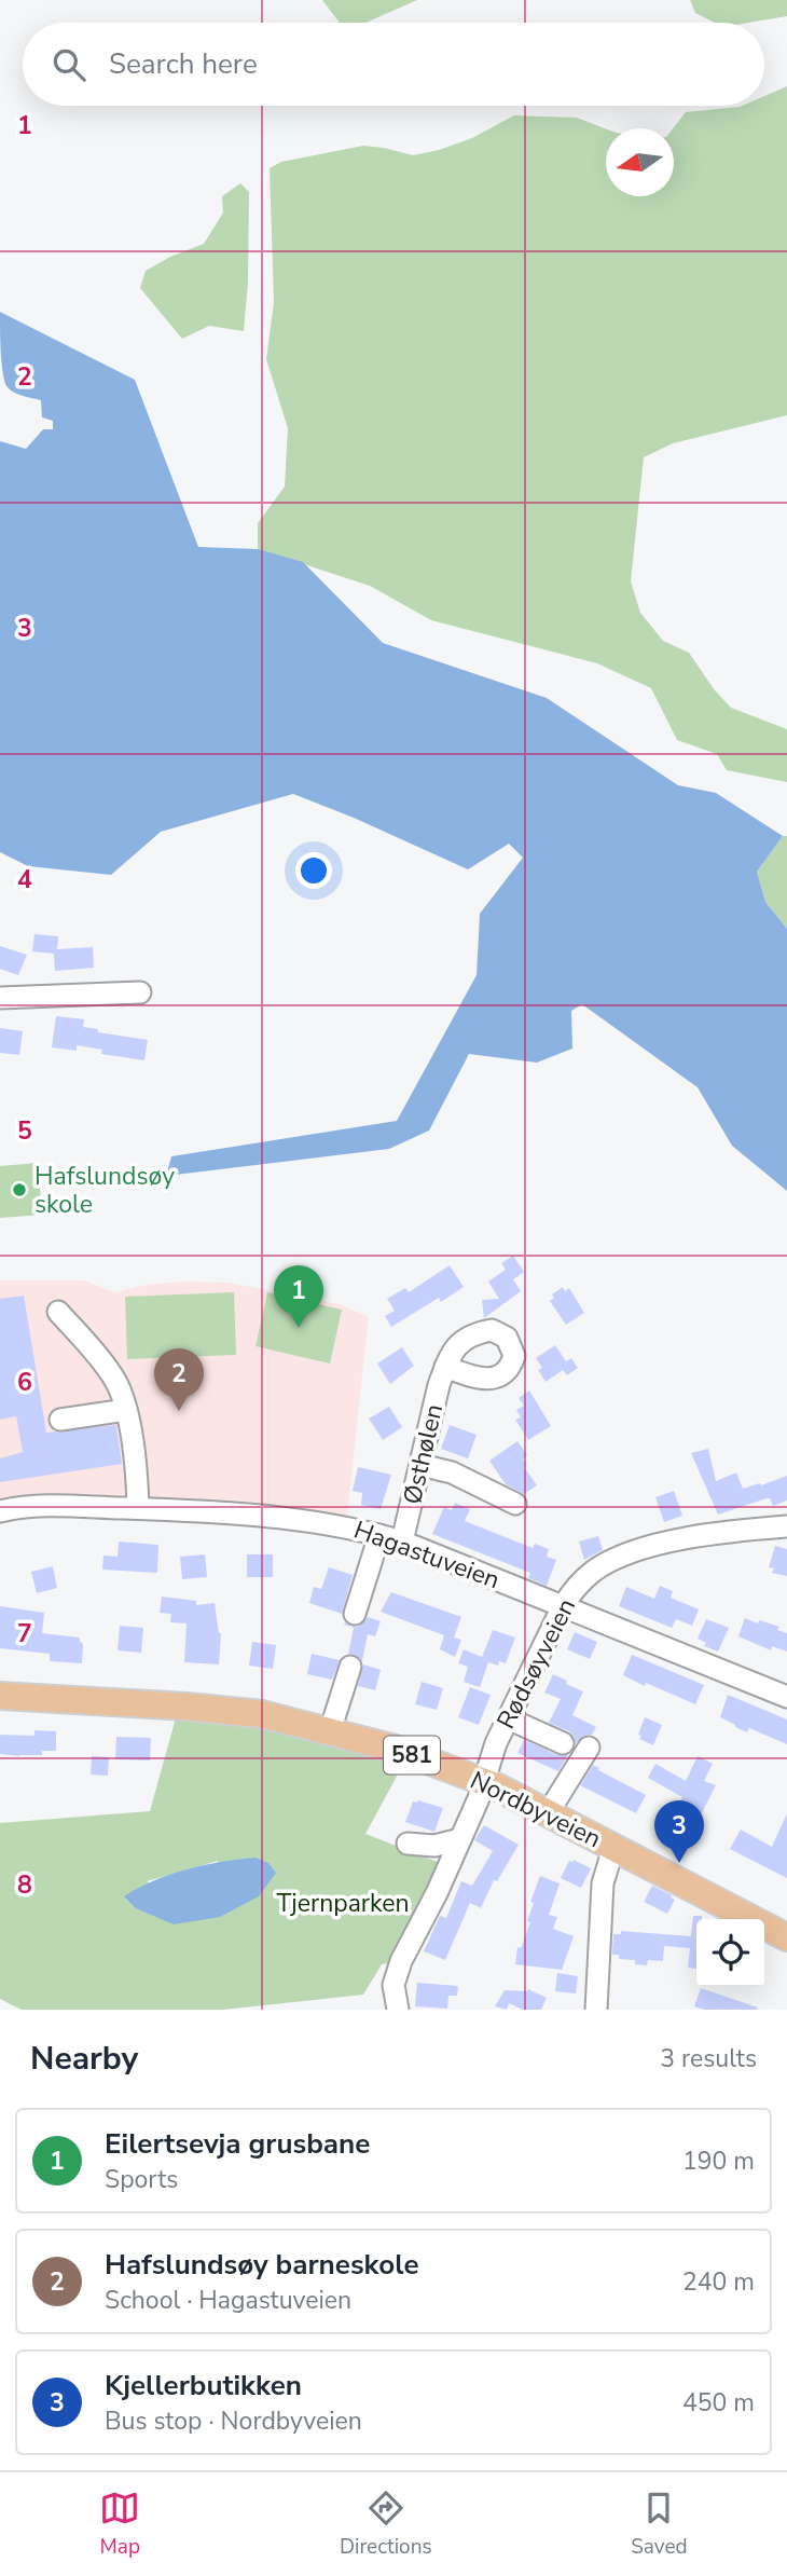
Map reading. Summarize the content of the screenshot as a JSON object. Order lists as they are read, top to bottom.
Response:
{
  "streets": {
    "main road": ["581", "Nordbyveien"],
    "street": ["Østhølen", "Hagastuveien", "Rødsøyveien"]
  },
  "crossings": [
    ["Østhølen", "Hagastuveien"],
    ["Hagastuveien", "Rødsøyveien"],
    ["Rødsøyveien", "Nordbyveien"]
  ],
  "parks": ["Tjernparken"],
  "places": ["Hafslundsøy skole"],
  "north": "left",
  "page": {
    "search": "Search here",
    "pins": ["1", "2", "3"],
    "heading": ["Nearby", "3 results"],
    "list": [
      {
        "mark": "1",
        "name": "Eilertsevja grusbane",
        "note": "Sports",
        "value": "190 m"
      },
      {
        "mark": "2",
        "name": "Hafslundsøy barneskole",
        "note": "School · Hagastuveien",
        "value": "240 m"
      },
      {
        "mark": "3",
        "name": "Kjellerbutikken",
        "note": "Bus stop · Nordbyveien",
        "value": "450 m"
      }
    ],
    "nav": ["Map", "Directions", "Saved"]
  },
  "grid": {
    "rows": [
      "1",
      "2",
      "3",
      "4",
      "5",
      "6",
      "7",
      "8"
    ]
  }
}
